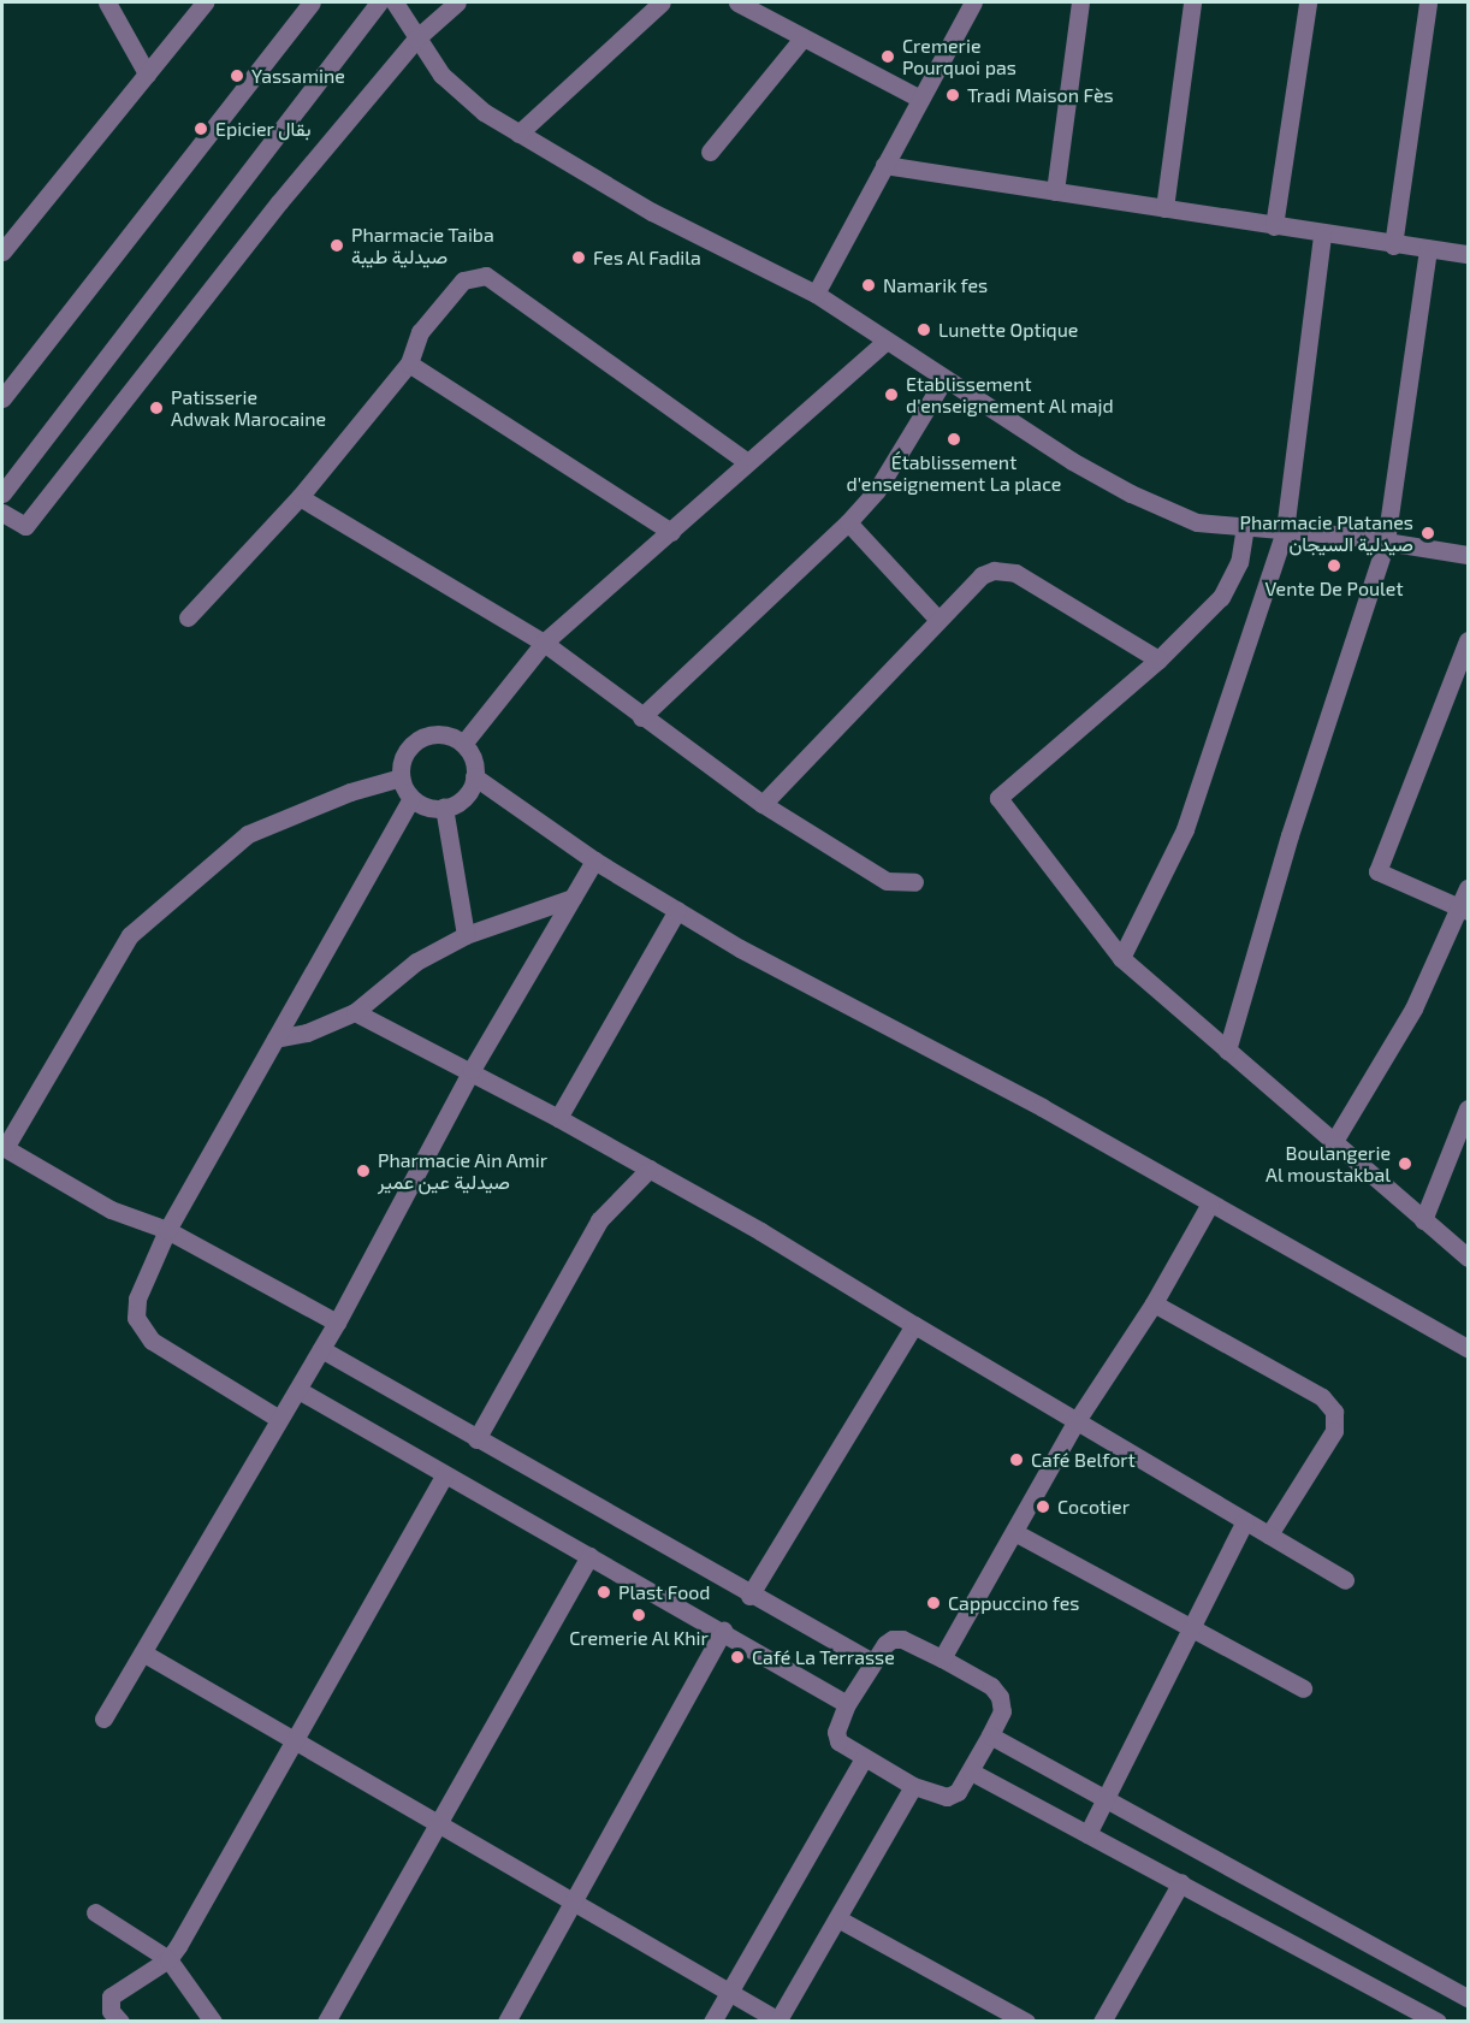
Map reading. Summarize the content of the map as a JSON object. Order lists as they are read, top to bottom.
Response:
{
  "places": [
    "Cremerie Pourquoi pas",
    "Yassamine",
    "Tradi Maison Fès",
    "Epicier بقال",
    "Pharmacie Taiba صيدلية طيبة",
    "Fes Al Fadila",
    "Namarik fes",
    "Lunette Optique",
    "Etablissement d'enseignement Al majd",
    "Patisserie Adwak Marocaine",
    "Établissement d'enseignement La place",
    "Pharmacie Platanes صيدلية السيجان",
    "Vente De Poulet",
    "Boulangerie Al moustakbal",
    "Pharmacie Ain Amir صيدلية عين عمير",
    "Café Belfort",
    "Cocotier",
    "Plast Food",
    "Cappuccino fes",
    "Cremerie Al Khir",
    "Café La Terrasse"
  ]
}
